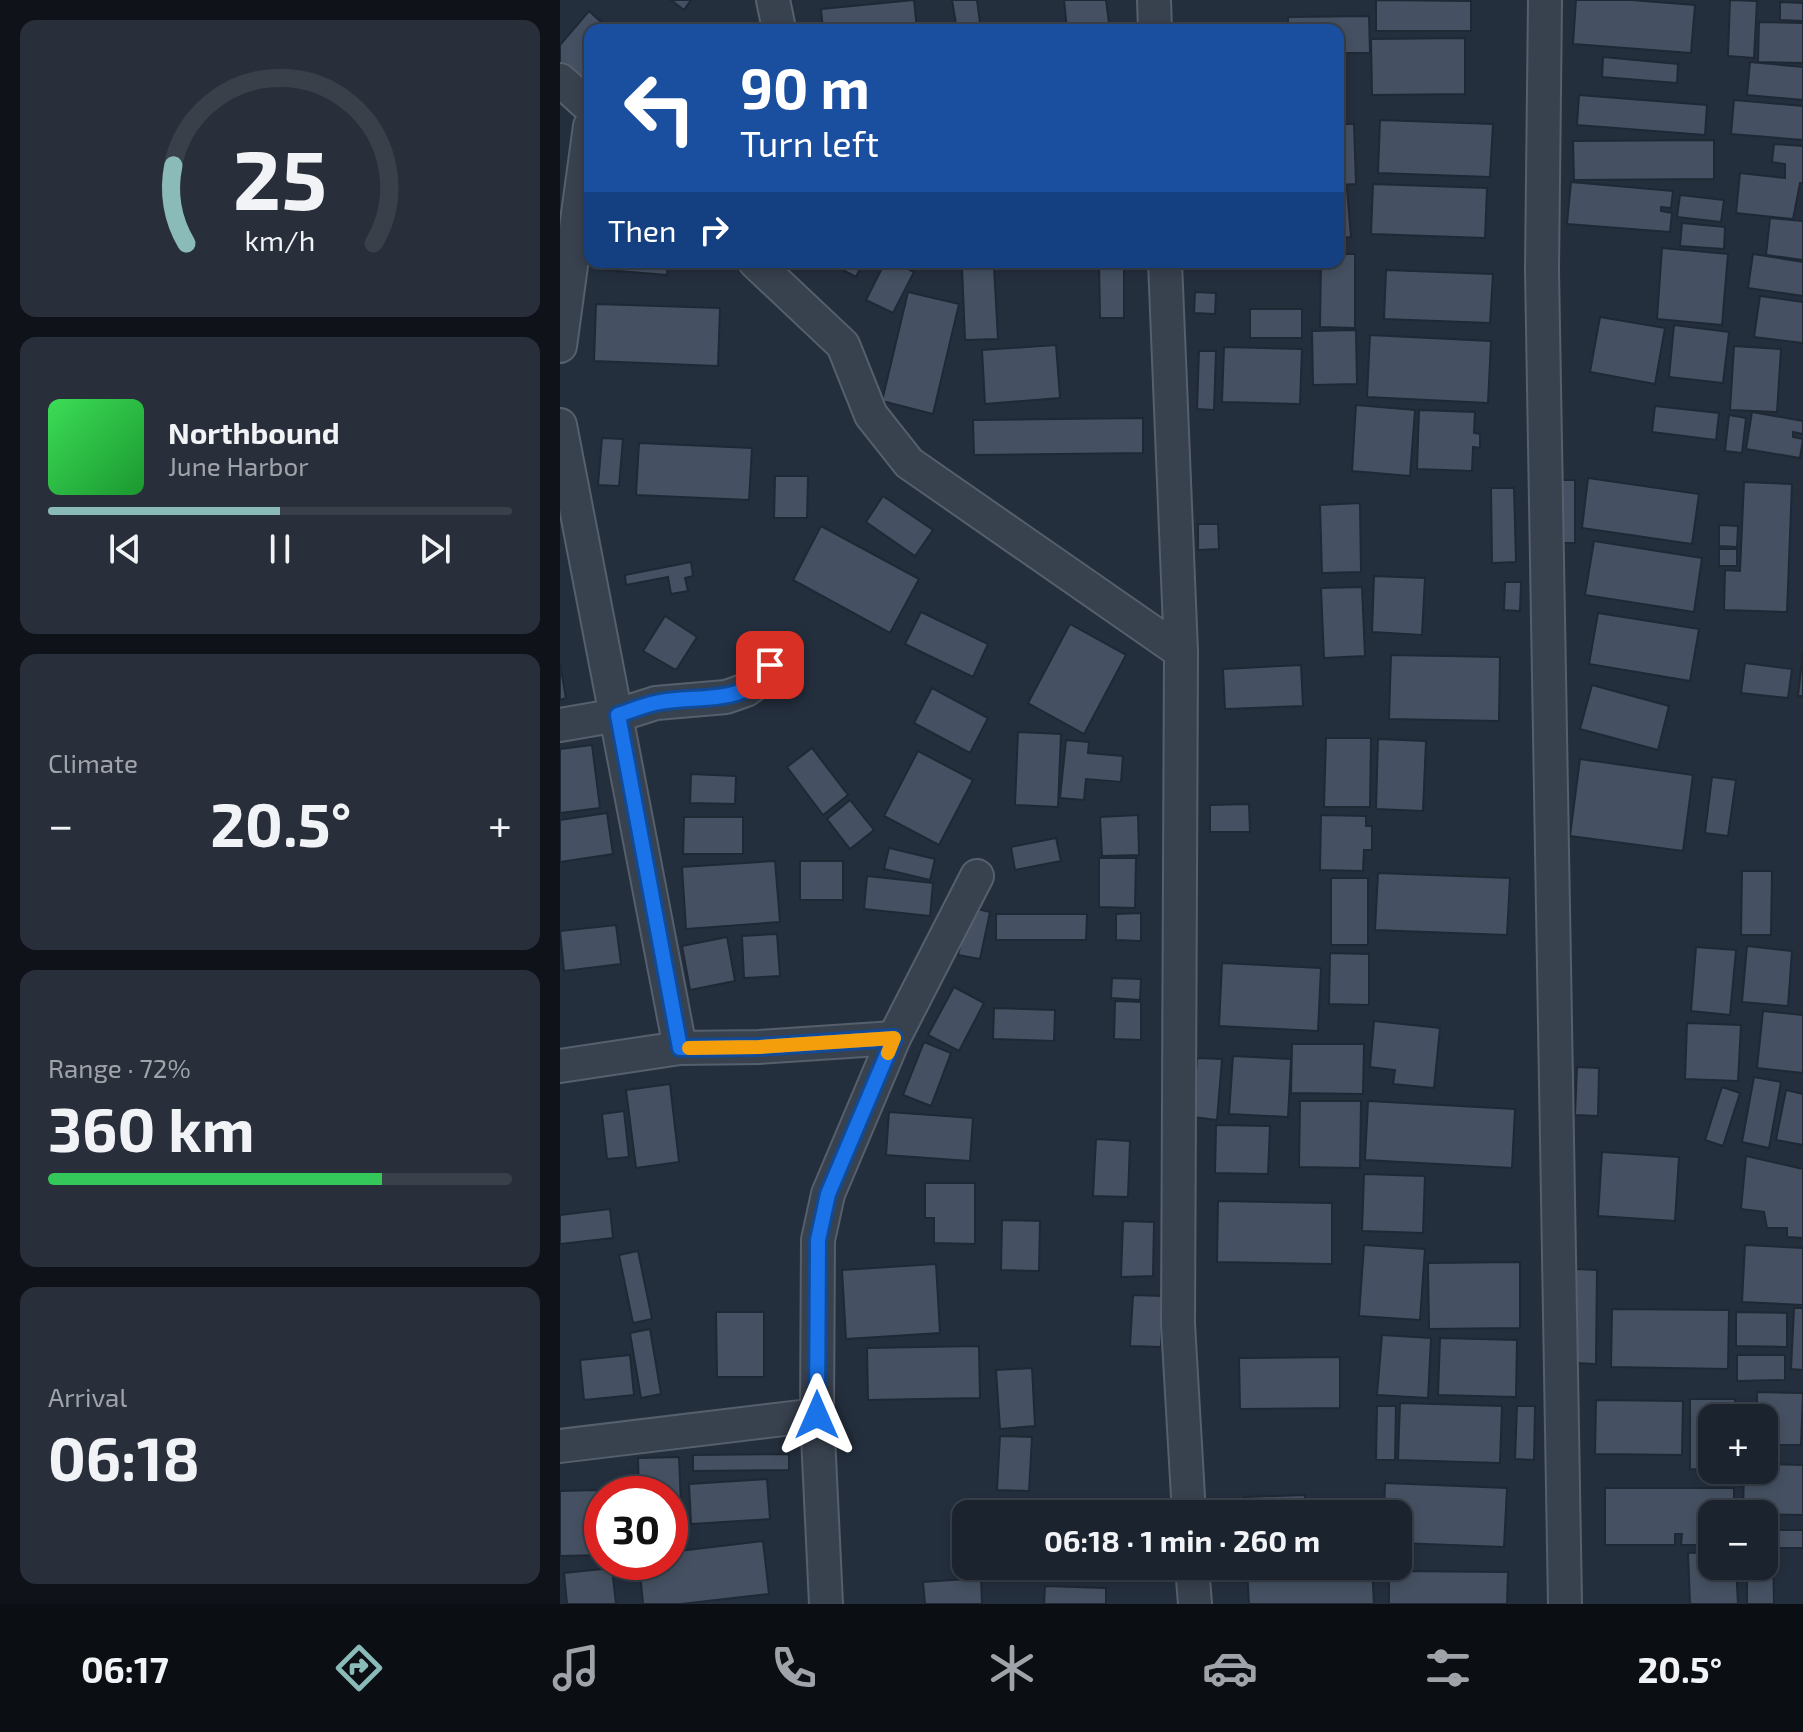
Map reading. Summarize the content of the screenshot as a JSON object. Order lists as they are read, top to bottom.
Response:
{
  "page": {
    "turn": ["90 m", "Turn left"],
    "then": "Then",
    "song": ["Northbound", "June Harbor"],
    "tile": [
      "Climate",
      ["Range · 72%", "360 km"],
      ["Arrival", "06:18"]
    ],
    "heat": ["−", "20.5°", "+"],
    "map_buttons": ["+", "−"],
    "limit": "30",
    "trip": "06:18 · 1 min · 260 m",
    "tabs": ["06:17", "20.5°"],
    "gauge": ["25", "km/h"]
  }
}
